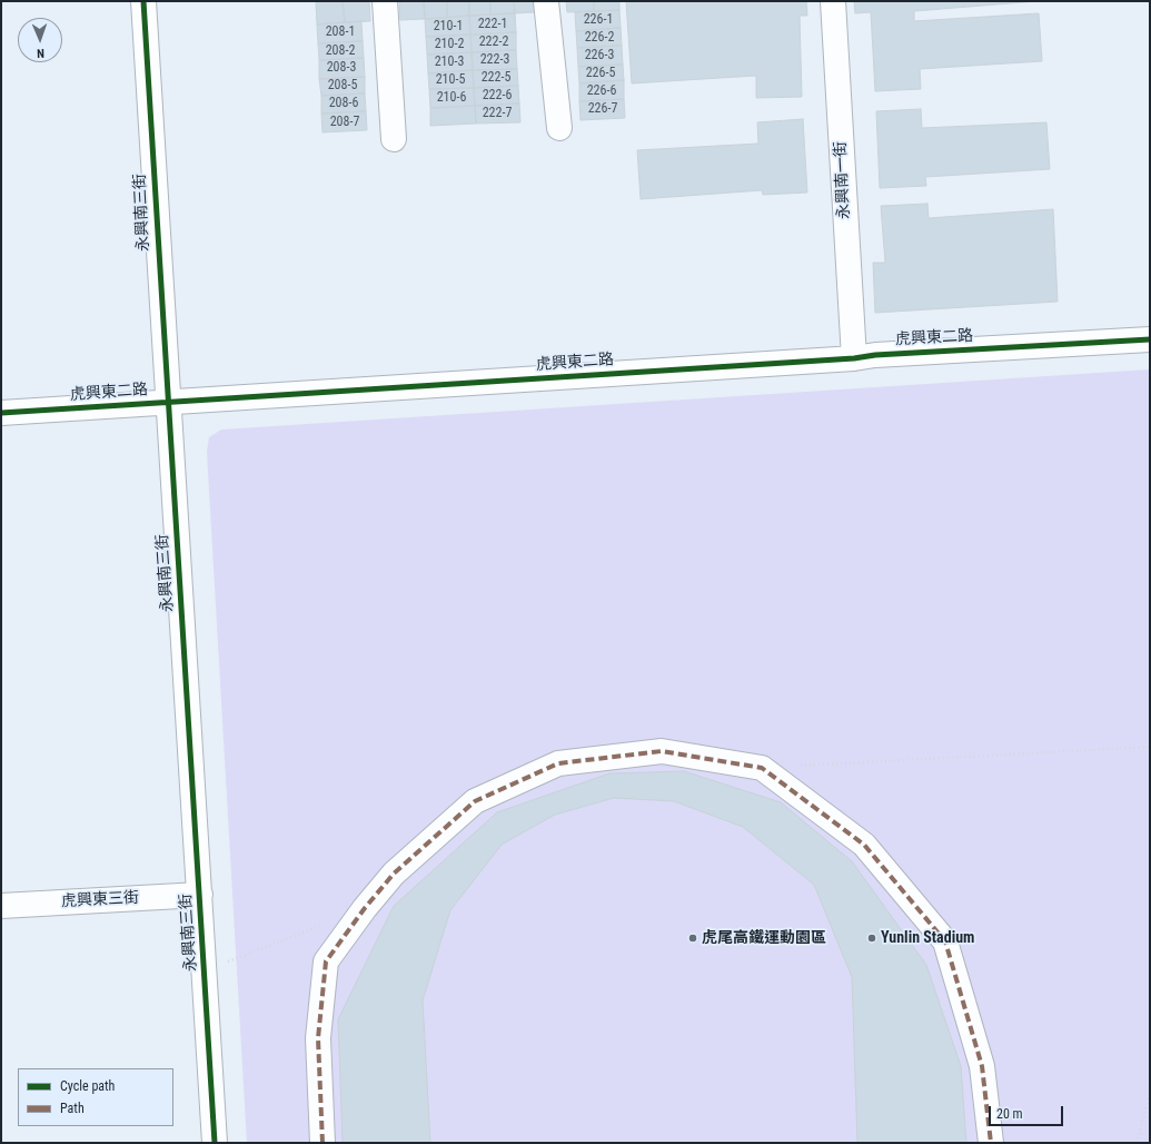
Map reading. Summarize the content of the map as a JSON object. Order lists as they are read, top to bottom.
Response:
{
  "streets": {
    "street": [
      "永興南一街",
      "永興南三街",
      "虎興東二路",
      "虎興東三街"
    ]
  },
  "crossings": [
    ["永興南一街", "虎興東二路"],
    ["永興南三街", "虎興東二路"],
    ["永興南三街", "虎興東三街"]
  ],
  "places": ["虎尾高鐵運動園區", "Yunlin Stadium"],
  "house_numbers": [
    "226-1",
    "222-1",
    "210-1",
    "208-1",
    "226-2",
    "222-2",
    "210-2",
    "208-2",
    "226-3",
    "222-3",
    "210-3",
    "208-3",
    "226-5",
    "222-5",
    "210-5",
    "208-5",
    "226-6",
    "222-6",
    "210-6",
    "208-6",
    "226-7",
    "222-7",
    "208-7"
  ],
  "legend": ["Cycle path", "Path"],
  "scale_bar": "20 m",
  "north": "bottom"
}
